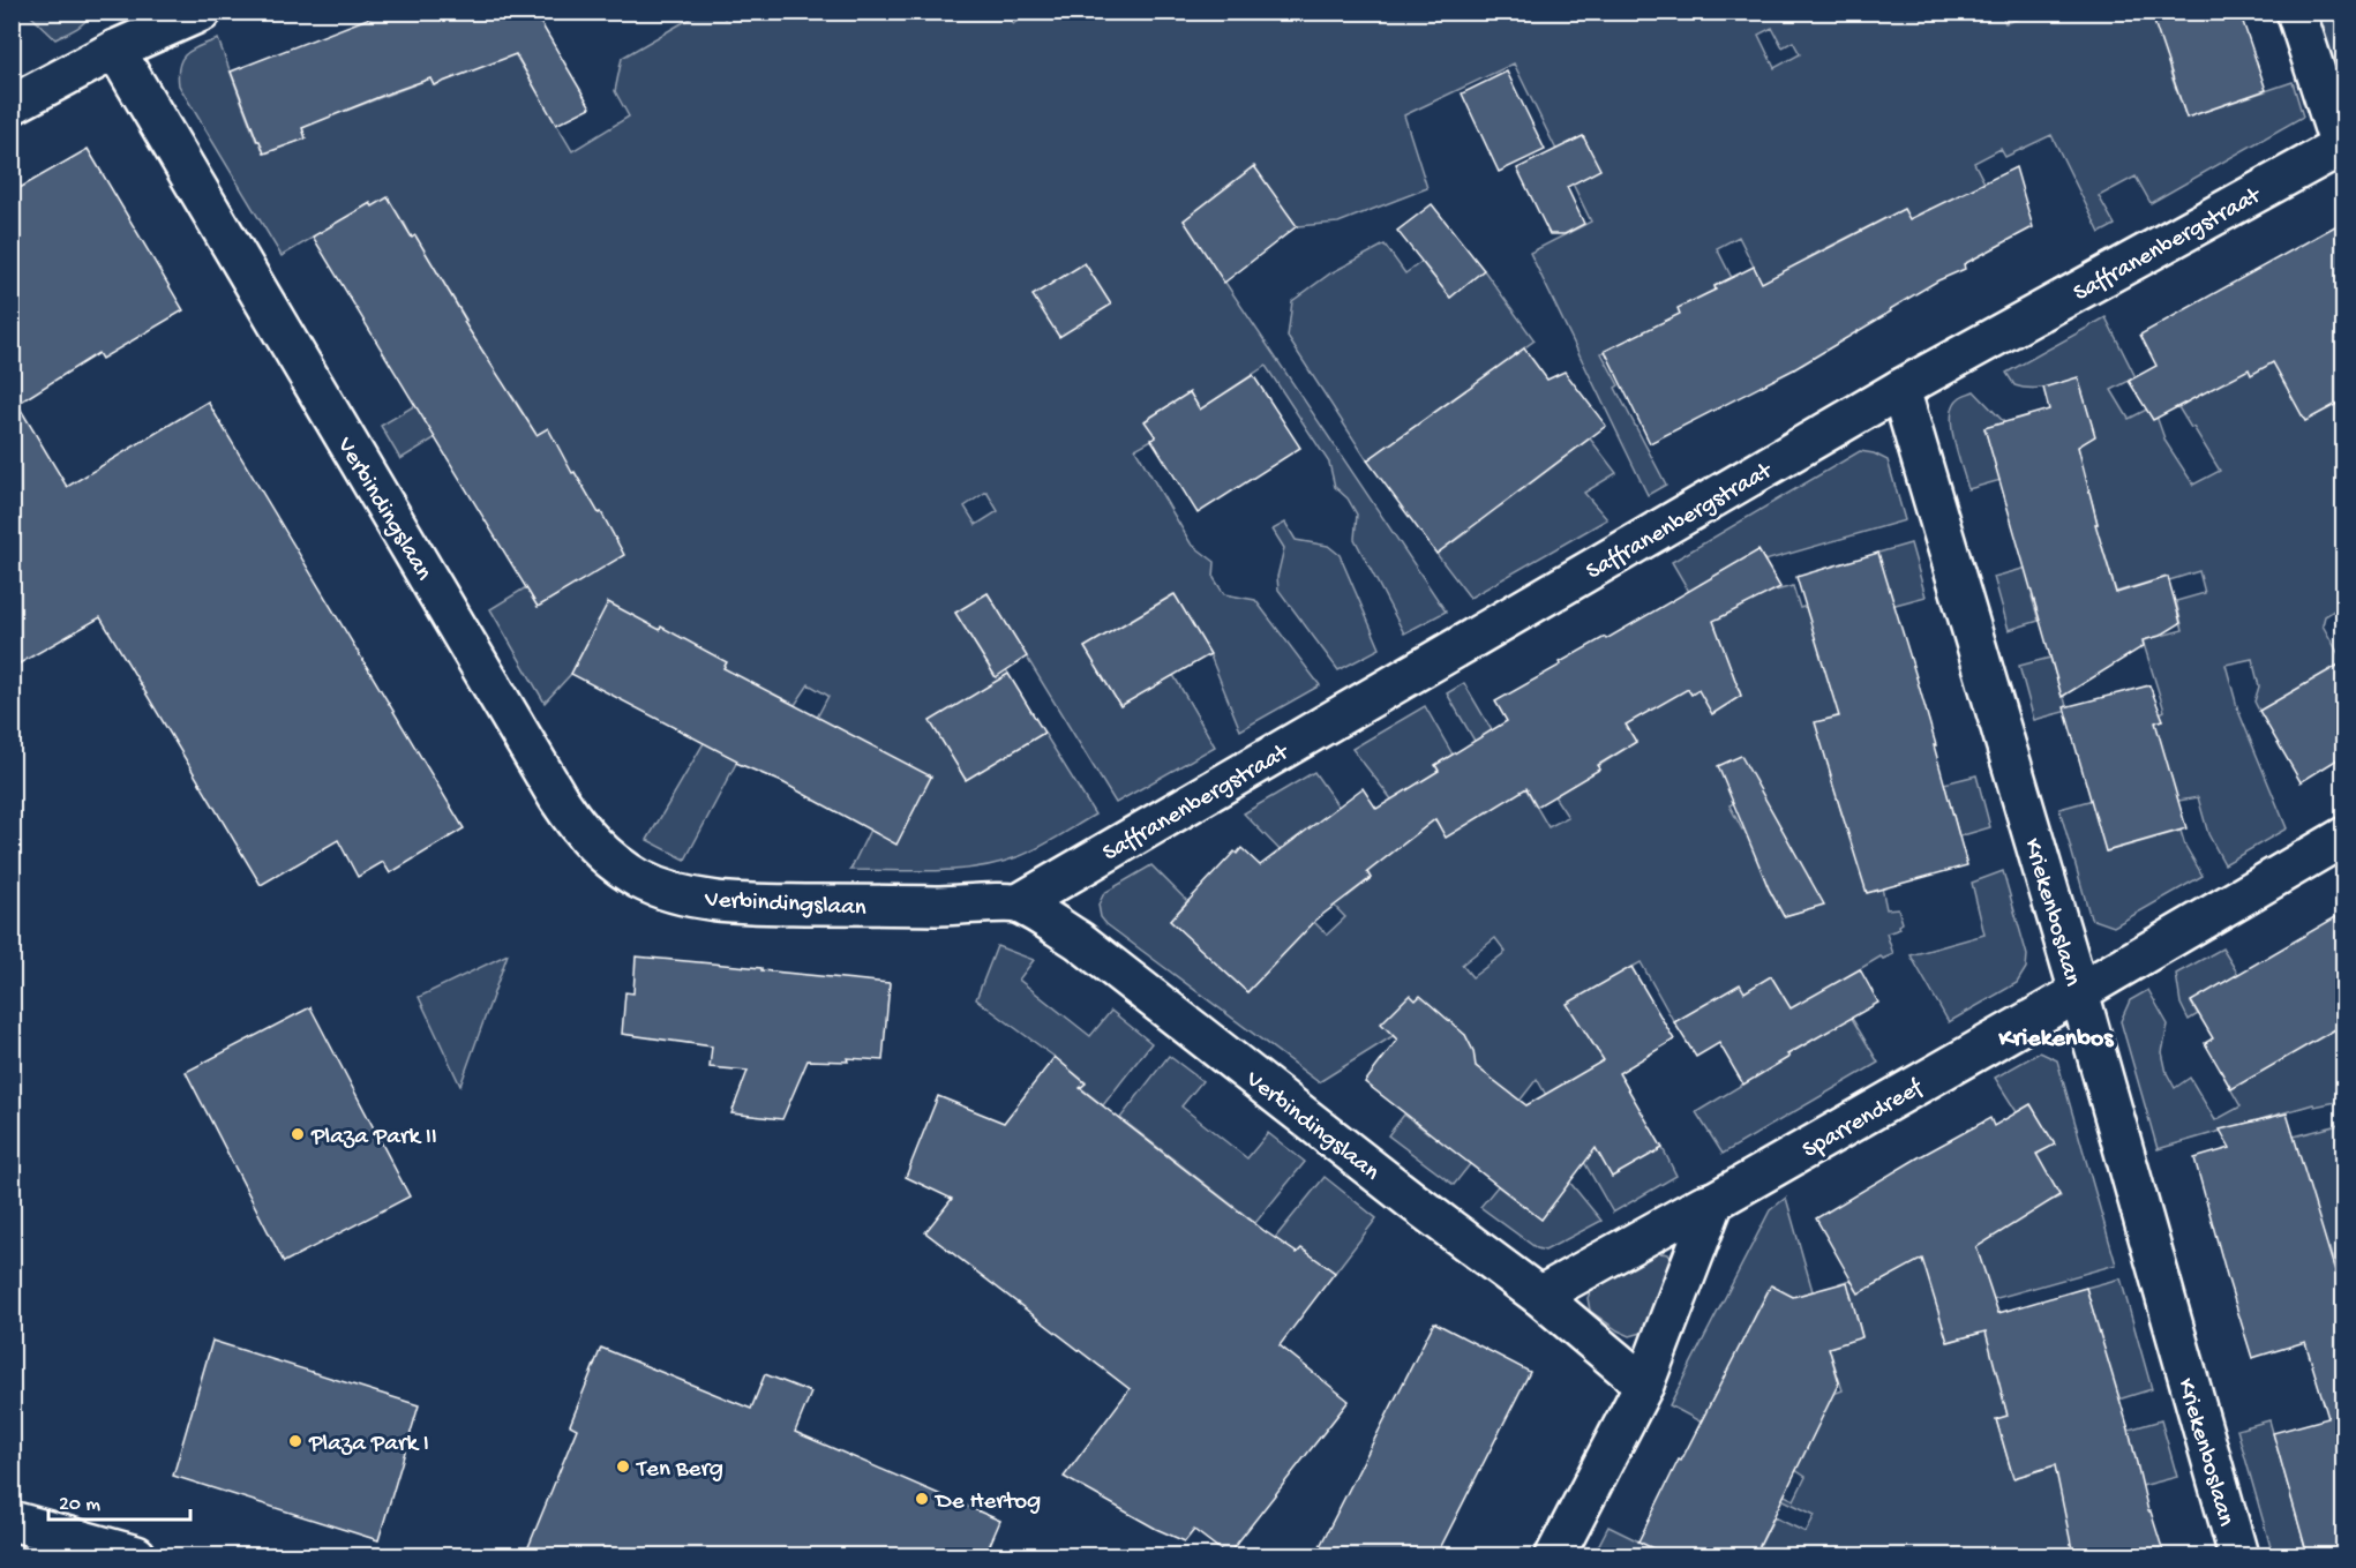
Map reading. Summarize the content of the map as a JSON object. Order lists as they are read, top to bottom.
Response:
{
  "streets": {
    "street": [
      "Saffranenbergstraat",
      "Verbindingslaan",
      "Kriekenboslaan",
      "Sparrendreef"
    ]
  },
  "crossings": [
    ["Saffranenbergstraat", "Verbindingslaan"],
    ["Saffranenbergstraat", "Kriekenboslaan"],
    ["Kriekenboslaan", "Sparrendreef"]
  ],
  "districts": ["Kriekenbos"],
  "places": [
    "Plaza Park II",
    "Plaza Park I",
    "Ten Berg",
    "De Hertog"
  ],
  "scale_bar": "20 m"
}
